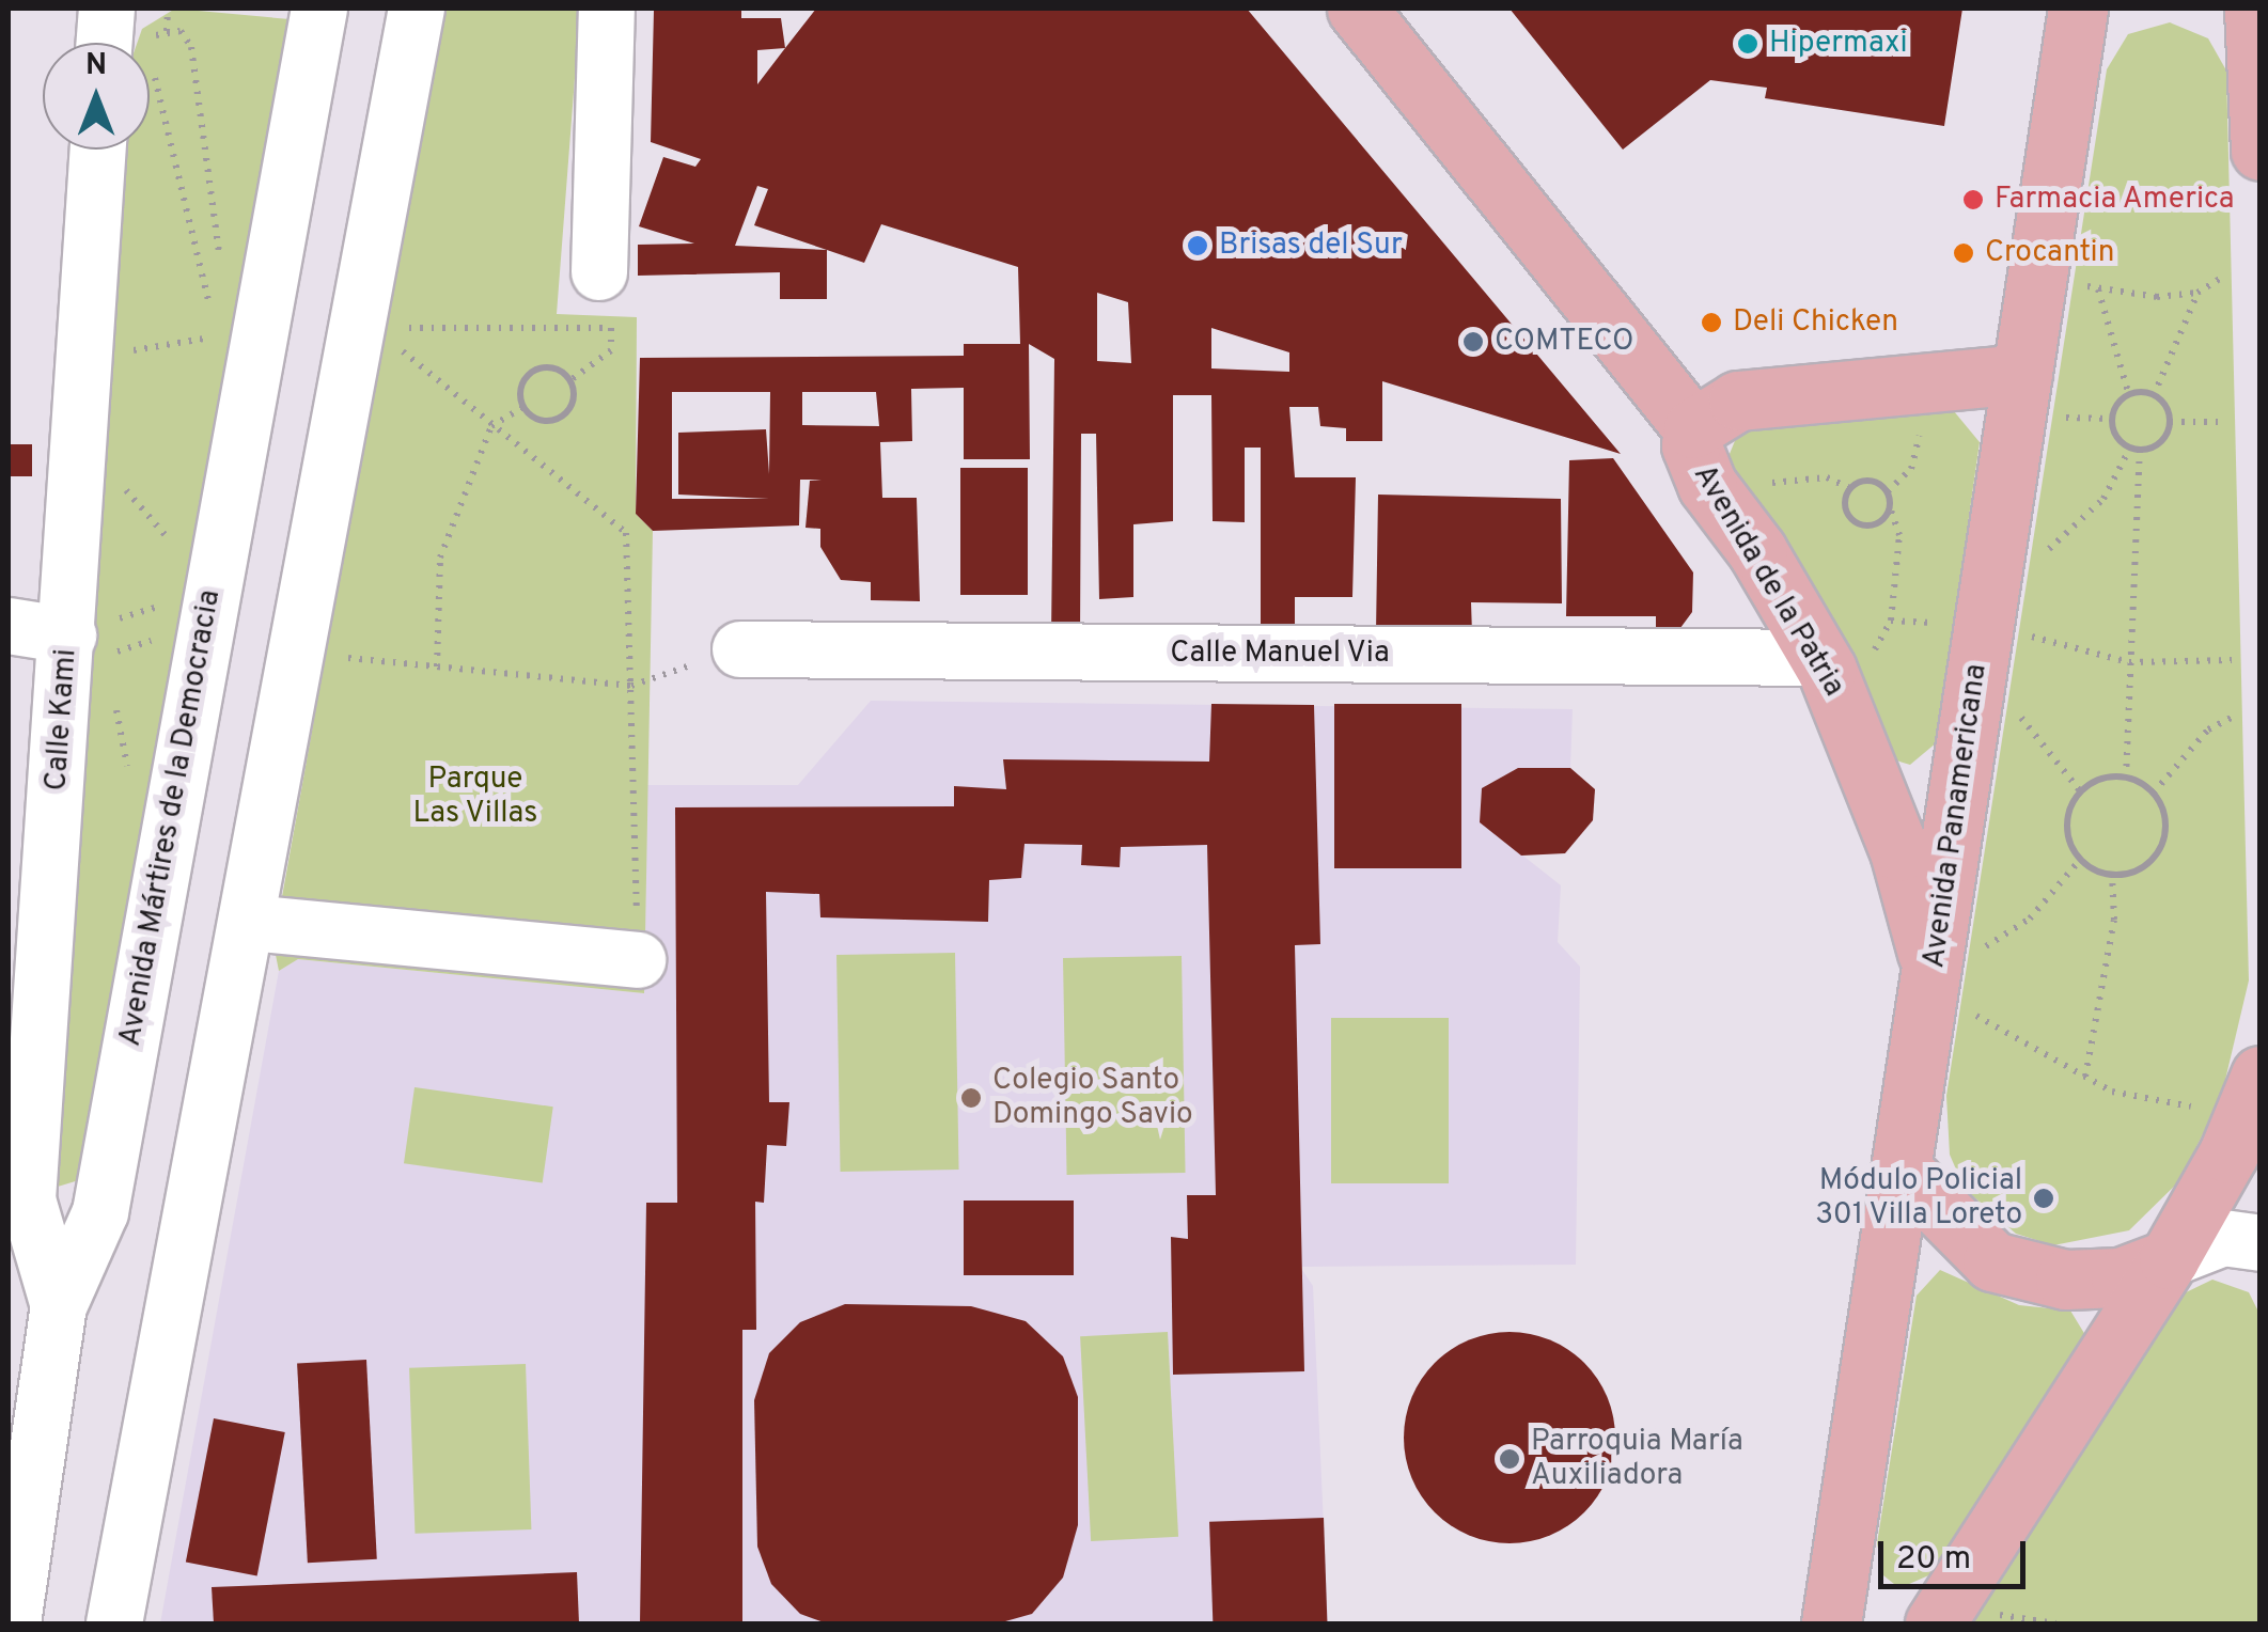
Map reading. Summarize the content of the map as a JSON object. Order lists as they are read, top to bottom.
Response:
{
  "streets": {
    "main road": ["Avenida de la Patria", "Avenida Panamericana"],
    "street": ["Calle Manuel Via", "Calle Kami", "Avenida Mártires de la Democracia"]
  },
  "crossings": [
    ["Avenida de la Patria", "Calle Manuel Via"],
    ["Avenida de la Patria", "Avenida Panamericana"],
    ["Calle Kami", "Avenida Mártires de la Democracia"]
  ],
  "parks": ["Parque Las Villas"],
  "places": [
    "Hipermaxi",
    "Farmacia America",
    "Brisas del Sur",
    "Crocantin",
    "Deli Chicken",
    "COMTECO",
    "Colegio Santo Domingo Savio",
    "Módulo Policial 301 Villa Loreto",
    "Parroquia María Auxiliadora"
  ],
  "scale_bar": "20 m",
  "north": "top"
}
